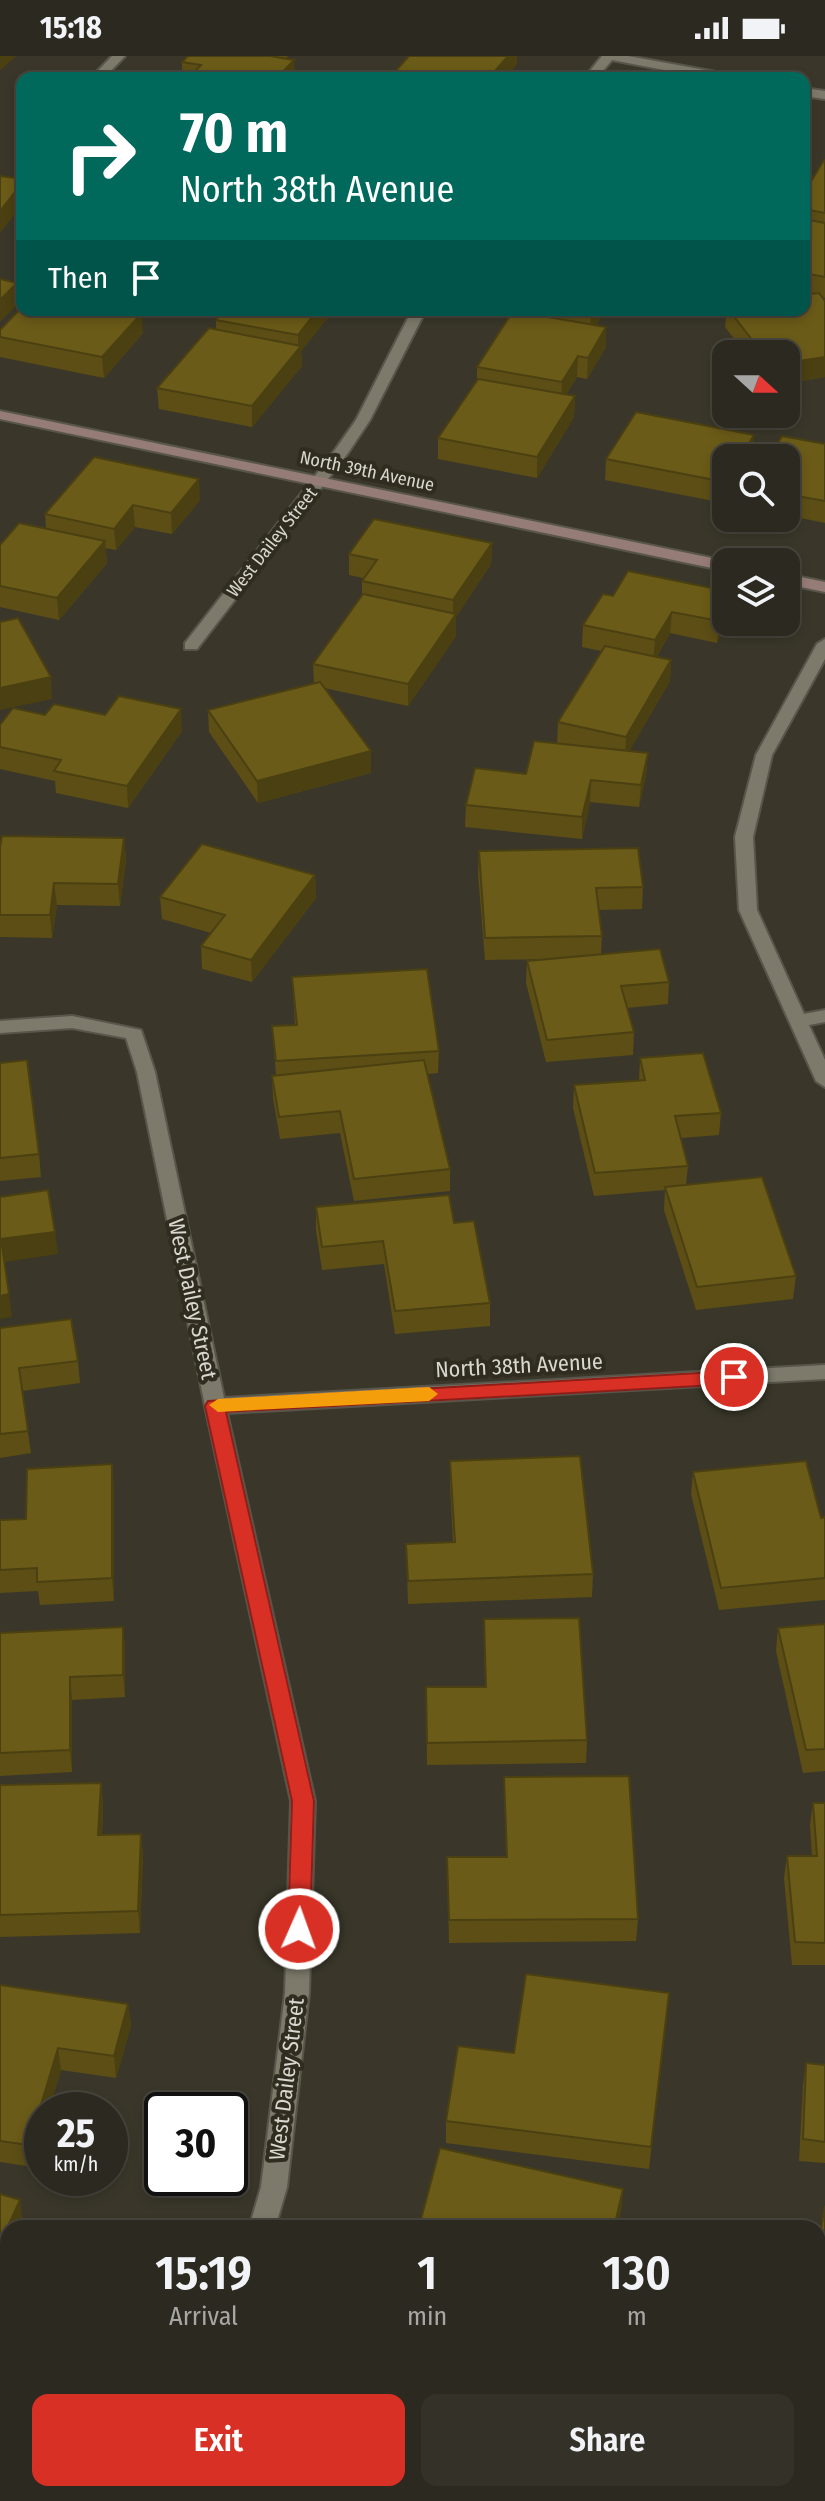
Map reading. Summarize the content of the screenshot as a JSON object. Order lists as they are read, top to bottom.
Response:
{
  "streets": {
    "street": ["North 39th Avenue", "West Dailey Street", "North 38th Avenue"]
  },
  "crossings": [
    ["North 39th Avenue", "West Dailey Street"],
    ["West Dailey Street", "North 38th Avenue"]
  ],
  "north": "right",
  "page": {
    "status": "15:18",
    "turn": ["70 m", "North 38th Avenue"],
    "then": "Then",
    "speed": "25 km/h",
    "limit": "30",
    "eta": [
      "15:19",
      "Arrival",
      "1",
      "min",
      "130",
      "m"
    ],
    "buttons": ["Exit", "Share"]
  }
}
